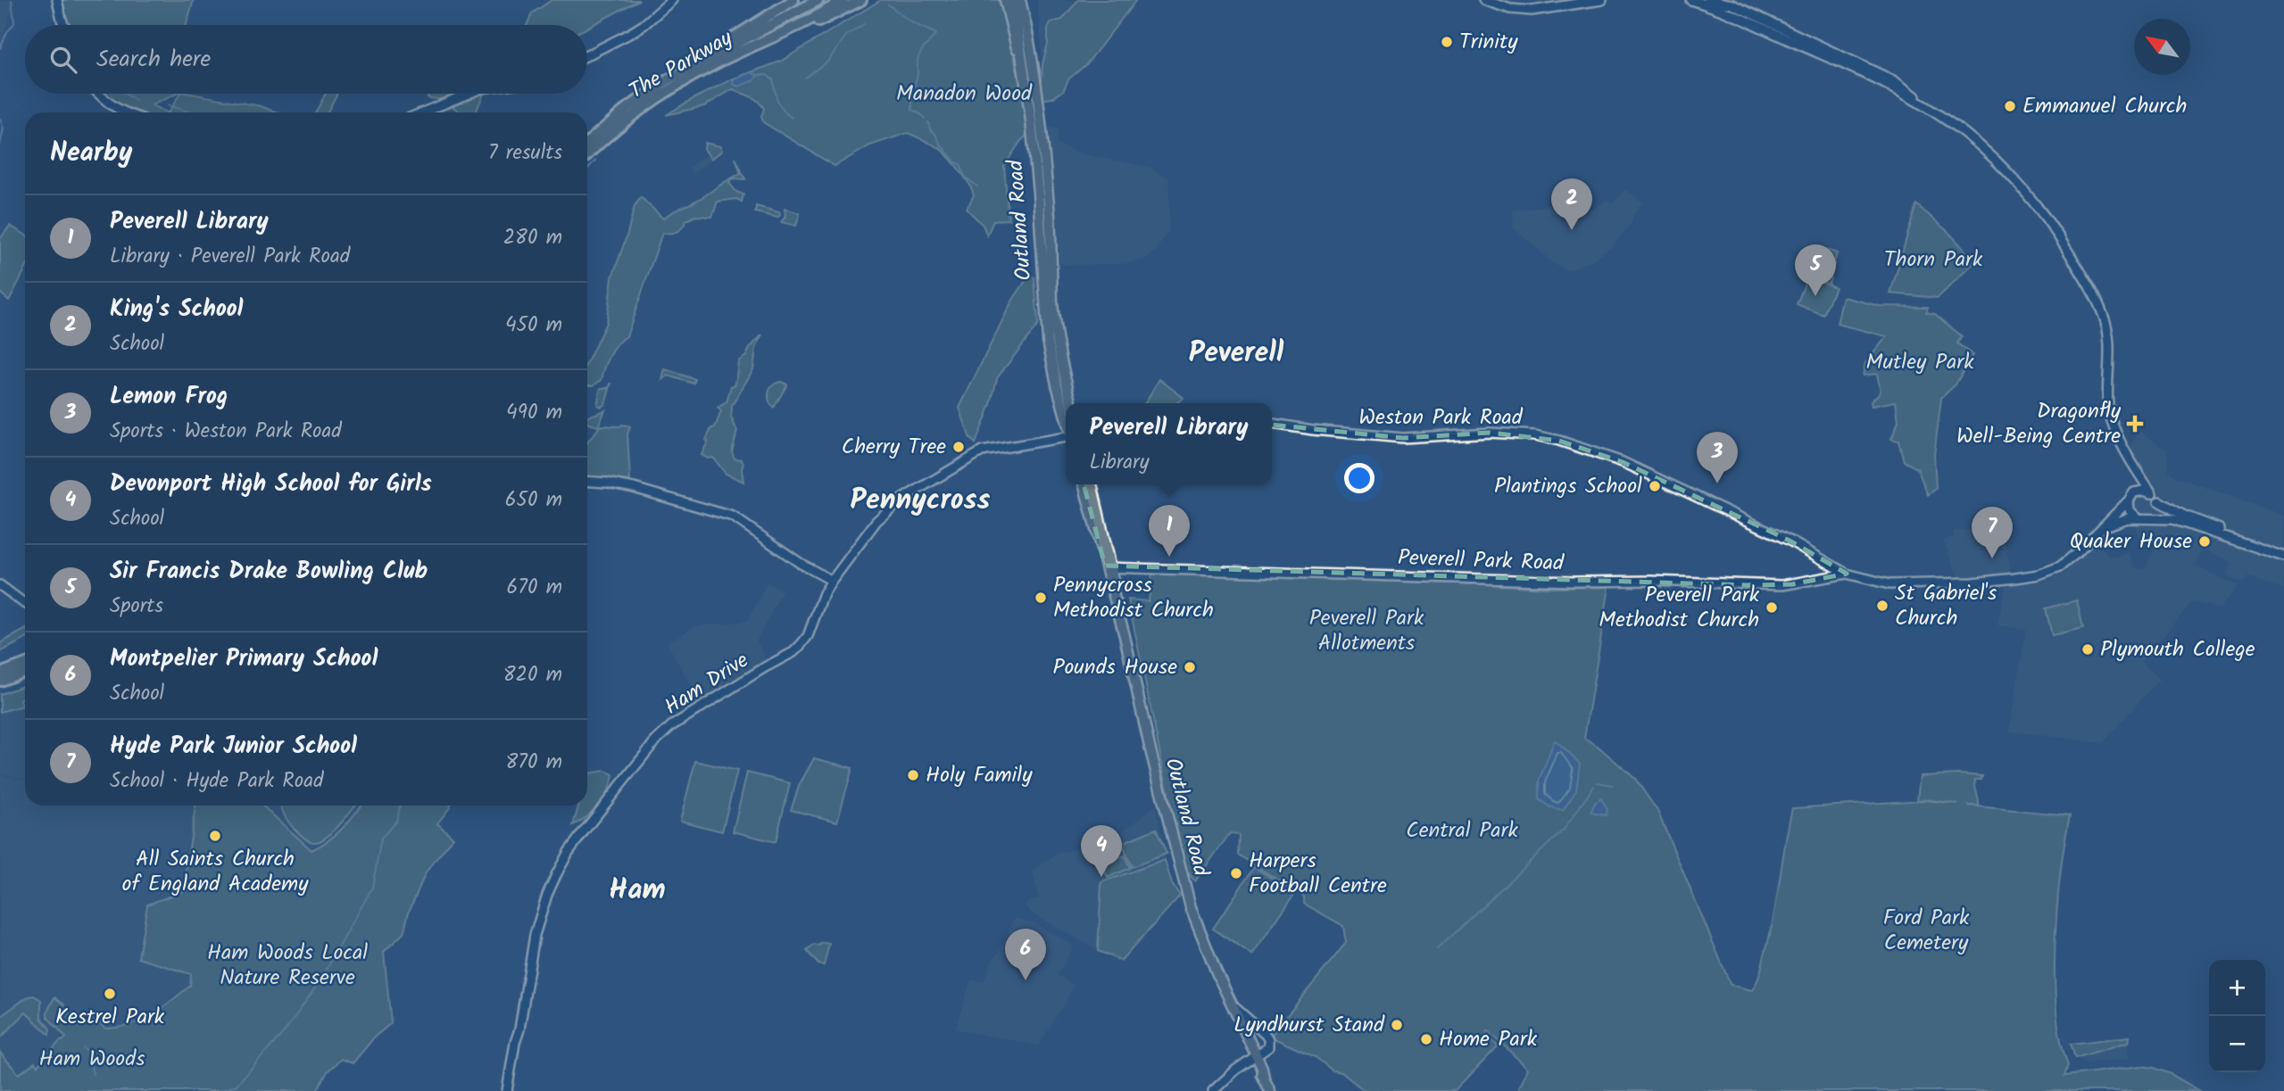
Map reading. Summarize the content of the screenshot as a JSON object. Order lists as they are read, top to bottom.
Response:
{
  "streets": {
    "highway": ["The Parkway"],
    "main road": ["Outland Road"],
    "street": ["Weston Park Road", "Peverell Park Road", "Ham Drive"]
  },
  "crossings": [
    ["Outland Road", "Peverell Park Road"],
    ["Weston Park Road", "Peverell Park Road"]
  ],
  "districts": ["Peverell", "Pennycross", "Ham"],
  "parks": [
    "Manadon Wood",
    "Thorn Park",
    "Mutley Park",
    "Peverell Park Allotments",
    "Central Park",
    "Ford Park Cemetery",
    "Ham Woods Local Nature Reserve",
    "Ham Woods"
  ],
  "places": {
    "other": [
      "Trinity",
      "Emmanuel Church",
      "Cherry Tree",
      "Plantings School",
      "Quaker House",
      "Pennycross Methodist Church",
      "St Gabriel's Church",
      "Peverell Park Methodist Church",
      "Plymouth College",
      "Pounds House",
      "Holy Family",
      "All Saints Church of England Academy",
      "Harpers Football Centre",
      "Kestrel Park",
      "Lyndhurst Stand",
      "Home Park"
    ],
    "health": ["Dragonfly Well-Being Centre"]
  },
  "north": "top left",
  "page": {
    "search": "Search here",
    "heading": ["Nearby", "7 results"],
    "pins": [
      "2",
      "5",
      "3",
      "1",
      "7",
      "4",
      "6"
    ],
    "list": [
      {
        "mark": "1",
        "name": "Peverell Library",
        "note": "Library · Peverell Park Road",
        "value": "280 m"
      },
      {
        "mark": "2",
        "name": "King's School",
        "note": "School",
        "value": "450 m"
      },
      {
        "mark": "3",
        "name": "Lemon Frog",
        "note": "Sports · Weston Park Road",
        "value": "490 m"
      },
      {
        "mark": "4",
        "name": "Devonport High School for Girls",
        "note": "School",
        "value": "650 m"
      },
      {
        "mark": "5",
        "name": "Sir Francis Drake Bowling Club",
        "note": "Sports",
        "value": "670 m"
      },
      {
        "mark": "6",
        "name": "Montpelier Primary School",
        "note": "School",
        "value": "820 m"
      },
      {
        "mark": "7",
        "name": "Hyde Park Junior School",
        "note": "School · Hyde Park Road",
        "value": "870 m"
      }
    ],
    "popup": ["Peverell Library", "Library"],
    "map_buttons": ["+", "−"]
  }
}
